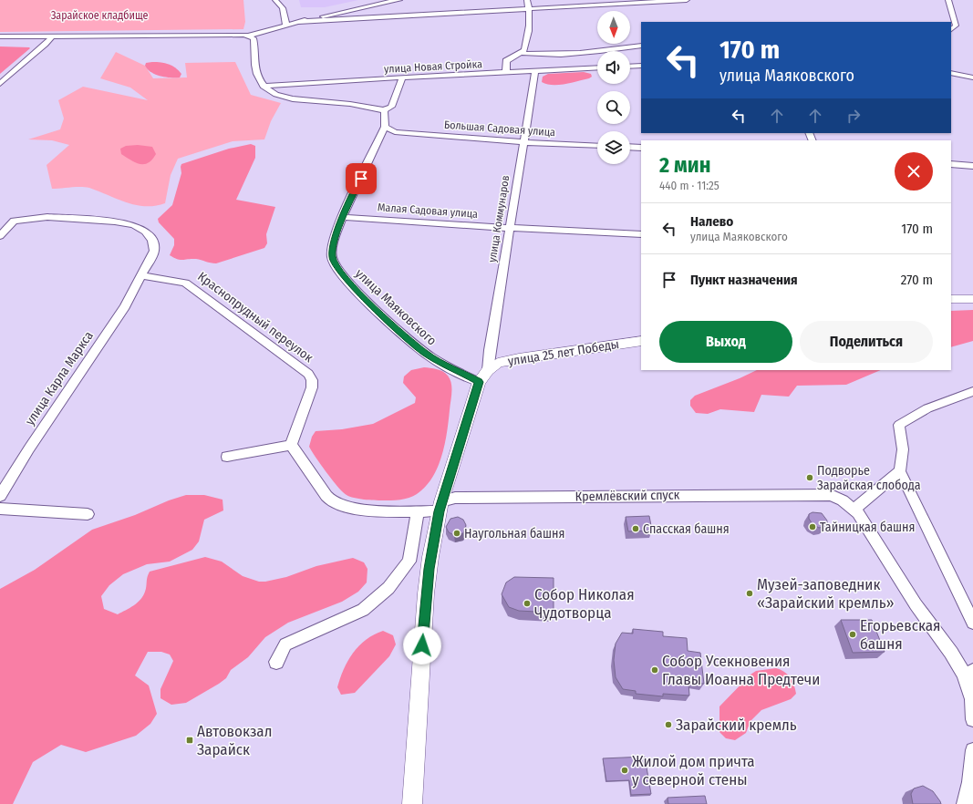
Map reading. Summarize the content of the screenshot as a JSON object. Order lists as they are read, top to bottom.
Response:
{
  "streets": {
    "main road": ["улица 25 лет Победы"],
    "street": [
      "улица Новая Стройка",
      "Большая Садовая улица",
      "Малая Садовая улица",
      "улица Коммунаров",
      "улица Маяковского",
      "Краснопрудный переулок",
      "улица Карла Маркса",
      "Кремлёвский спуск"
    ]
  },
  "crossings": [
    ["улица Новая Стройка", "улица Коммунаров"],
    ["Большая Садовая улица", "улица Коммунаров"],
    ["Большая Садовая улица", "улица Маяковского"],
    ["Малая Садовая улица", "улица Коммунаров"],
    ["Малая Садовая улица", "улица Маяковского"],
    ["улица Коммунаров", "улица Маяковского"],
    ["улица Коммунаров", "улица 25 лет Победы"],
    ["улица Маяковского", "улица 25 лет Победы"],
    ["Краснопрудный переулок", "улица Карла Маркса"],
    ["Краснопрудный переулок", "Кремлёвский спуск"]
  ],
  "parks": ["Зарайское кладбище"],
  "places": {
    "other": [
      "Подворье Зарайская слобода",
      "Тайницкая башня",
      "Спасская башня",
      "Наугольная башня",
      "Музей-заповедник «Зарайский кремль»",
      "Собор Николая Чудотворца",
      "Егорьевская башня",
      "Собор Усекновения Главы Иоанна Предтечи",
      "Зарайский кремль",
      "Жилой дом причта у северной стены"
    ],
    "transit": ["Автовокзал Зарайск"]
  },
  "north": "bottom",
  "page": {
    "turn": ["170 m", "улица Маяковского"],
    "heading": ["2 мин", "440 m · 11:25"],
    "list": [
      {
        "name": "Налево",
        "note": "улица Маяковского",
        "value": "170 m"
      },
      {
        "name": "Пункт назначения",
        "value": "270 m"
      }
    ],
    "buttons": ["Выход", "Поделиться"]
  }
}
